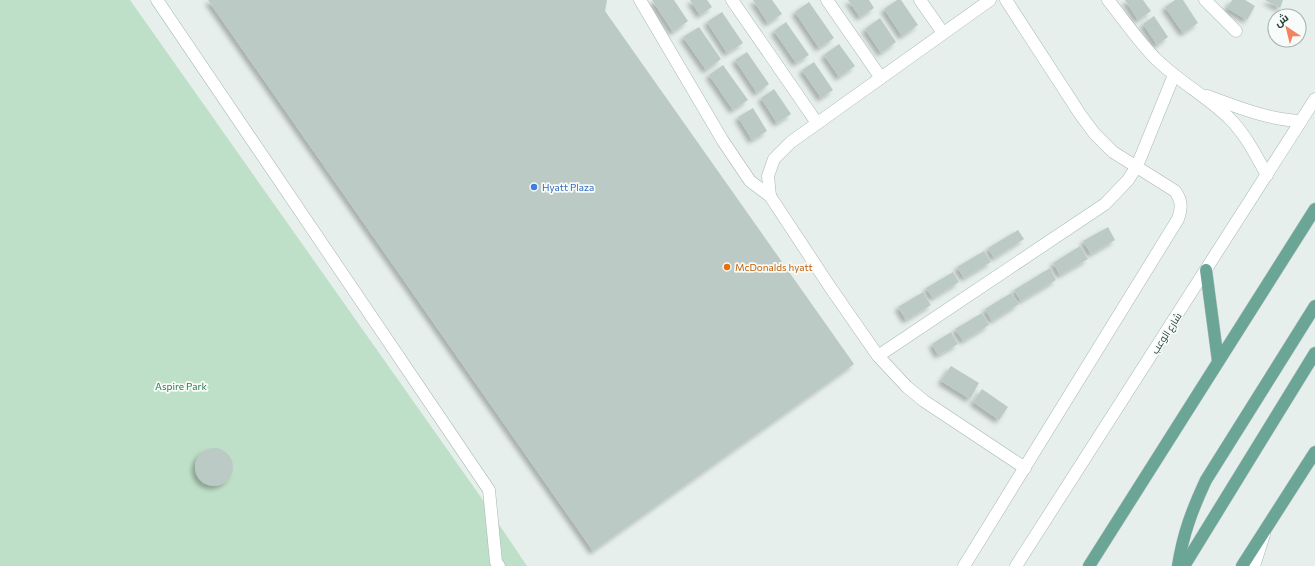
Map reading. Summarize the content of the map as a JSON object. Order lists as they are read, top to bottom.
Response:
{
  "streets": {
    "street": ["شارع الوعب"]
  },
  "parks": ["Aspire Park"],
  "places": ["Hyatt Plaza", "McDonalds hyatt"],
  "north": "top left"
}
